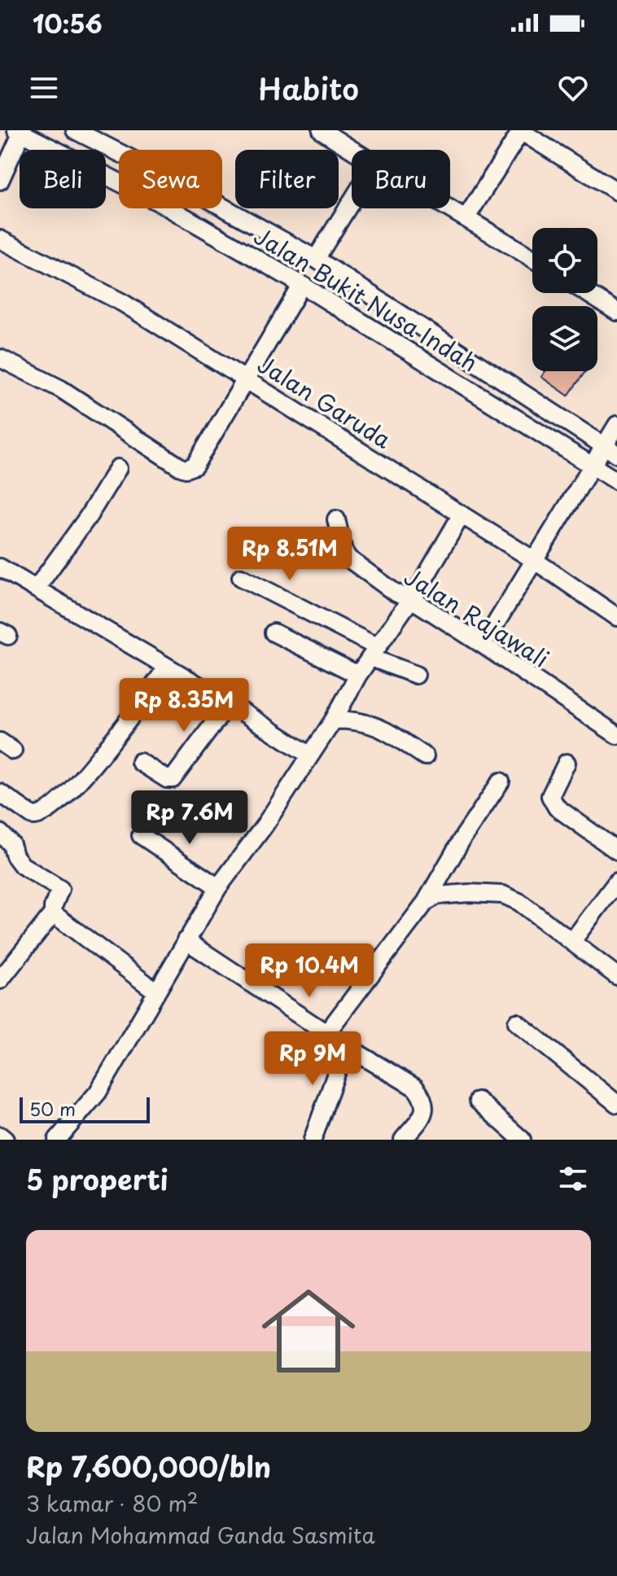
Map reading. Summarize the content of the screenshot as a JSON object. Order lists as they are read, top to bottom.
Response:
{
  "streets": {
    "street": ["Jalan Bukit Nusa Indah", "Jalan Garuda", "Jalan Rajawali"]
  },
  "scale_bar": "50 m",
  "page": {
    "status": "10:56",
    "header": "Habito",
    "chip": [
      "Beli",
      "Sewa",
      "Filter",
      "Baru"
    ],
    "price": [
      "Rp 8.51M",
      "Rp 8.35M",
      "Rp 7.6M",
      "Rp 10.4M",
      "Rp 9M"
    ],
    "scale": "50 m",
    "heading": "5 properti",
    "list": [
      {
        "name": "Rp 7,600,000/bln",
        "note": "3 kamar · 80 m² · Jalan Mohammad Ganda Sasmita"
      }
    ]
  }
}
